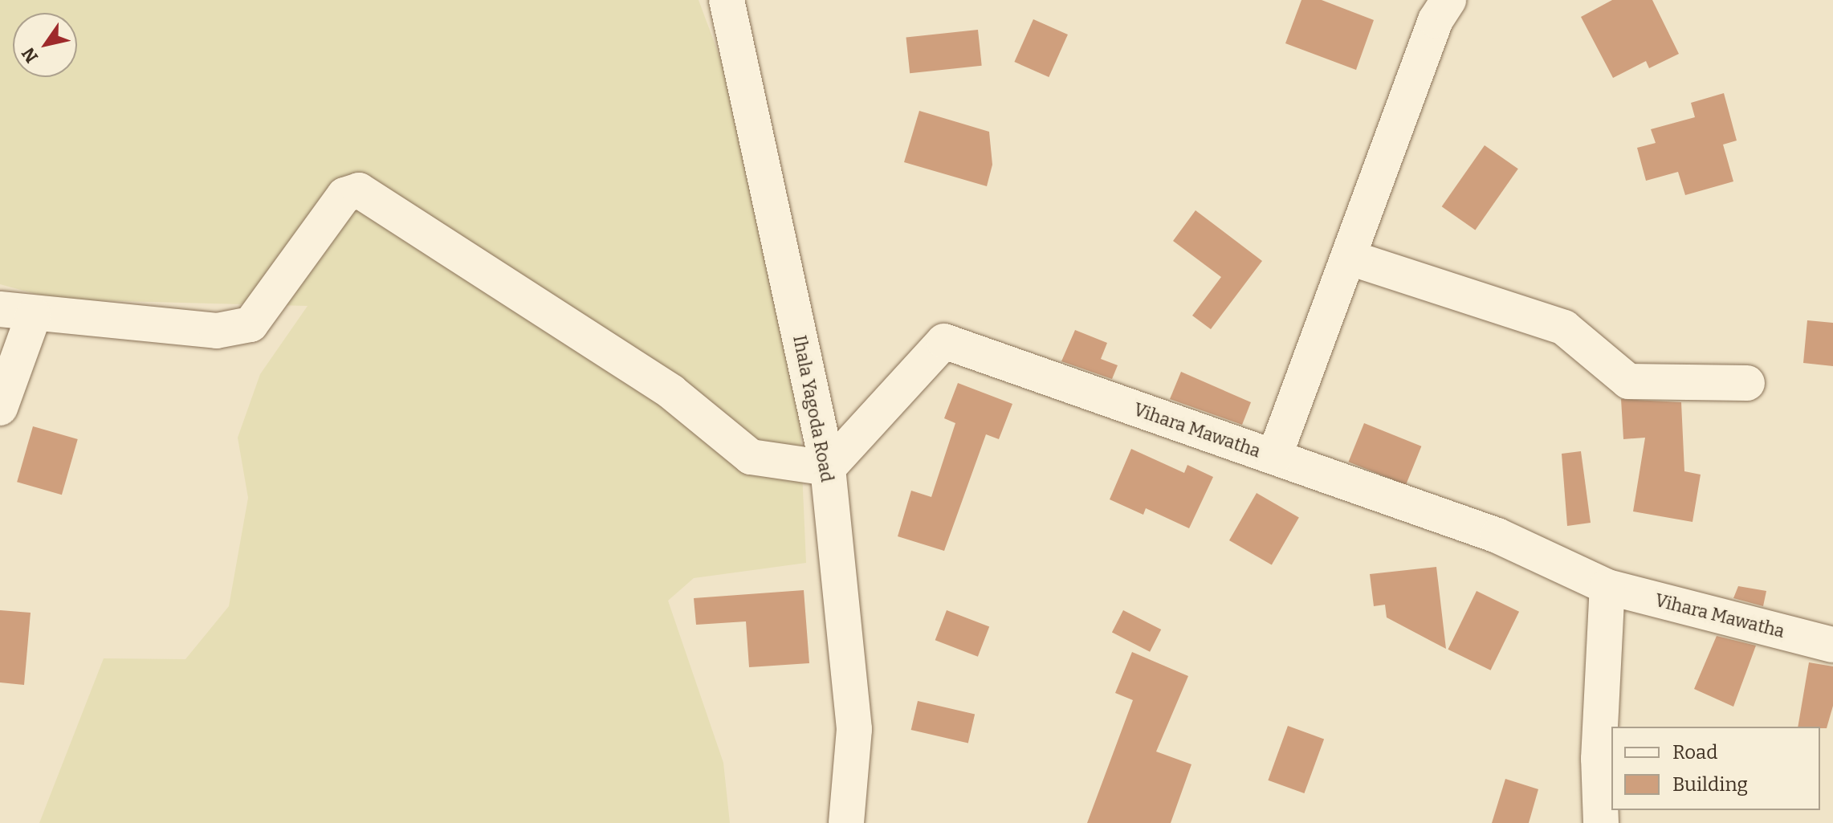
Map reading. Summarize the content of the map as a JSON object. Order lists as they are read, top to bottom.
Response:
{
  "streets": {
    "street": ["Ihala Yagoda Road", "Vihara Mawatha"]
  },
  "crossings": [
    ["Ihala Yagoda Road", "Vihara Mawatha"]
  ],
  "legend": ["Road", "Building"],
  "north": "bottom left"
}
